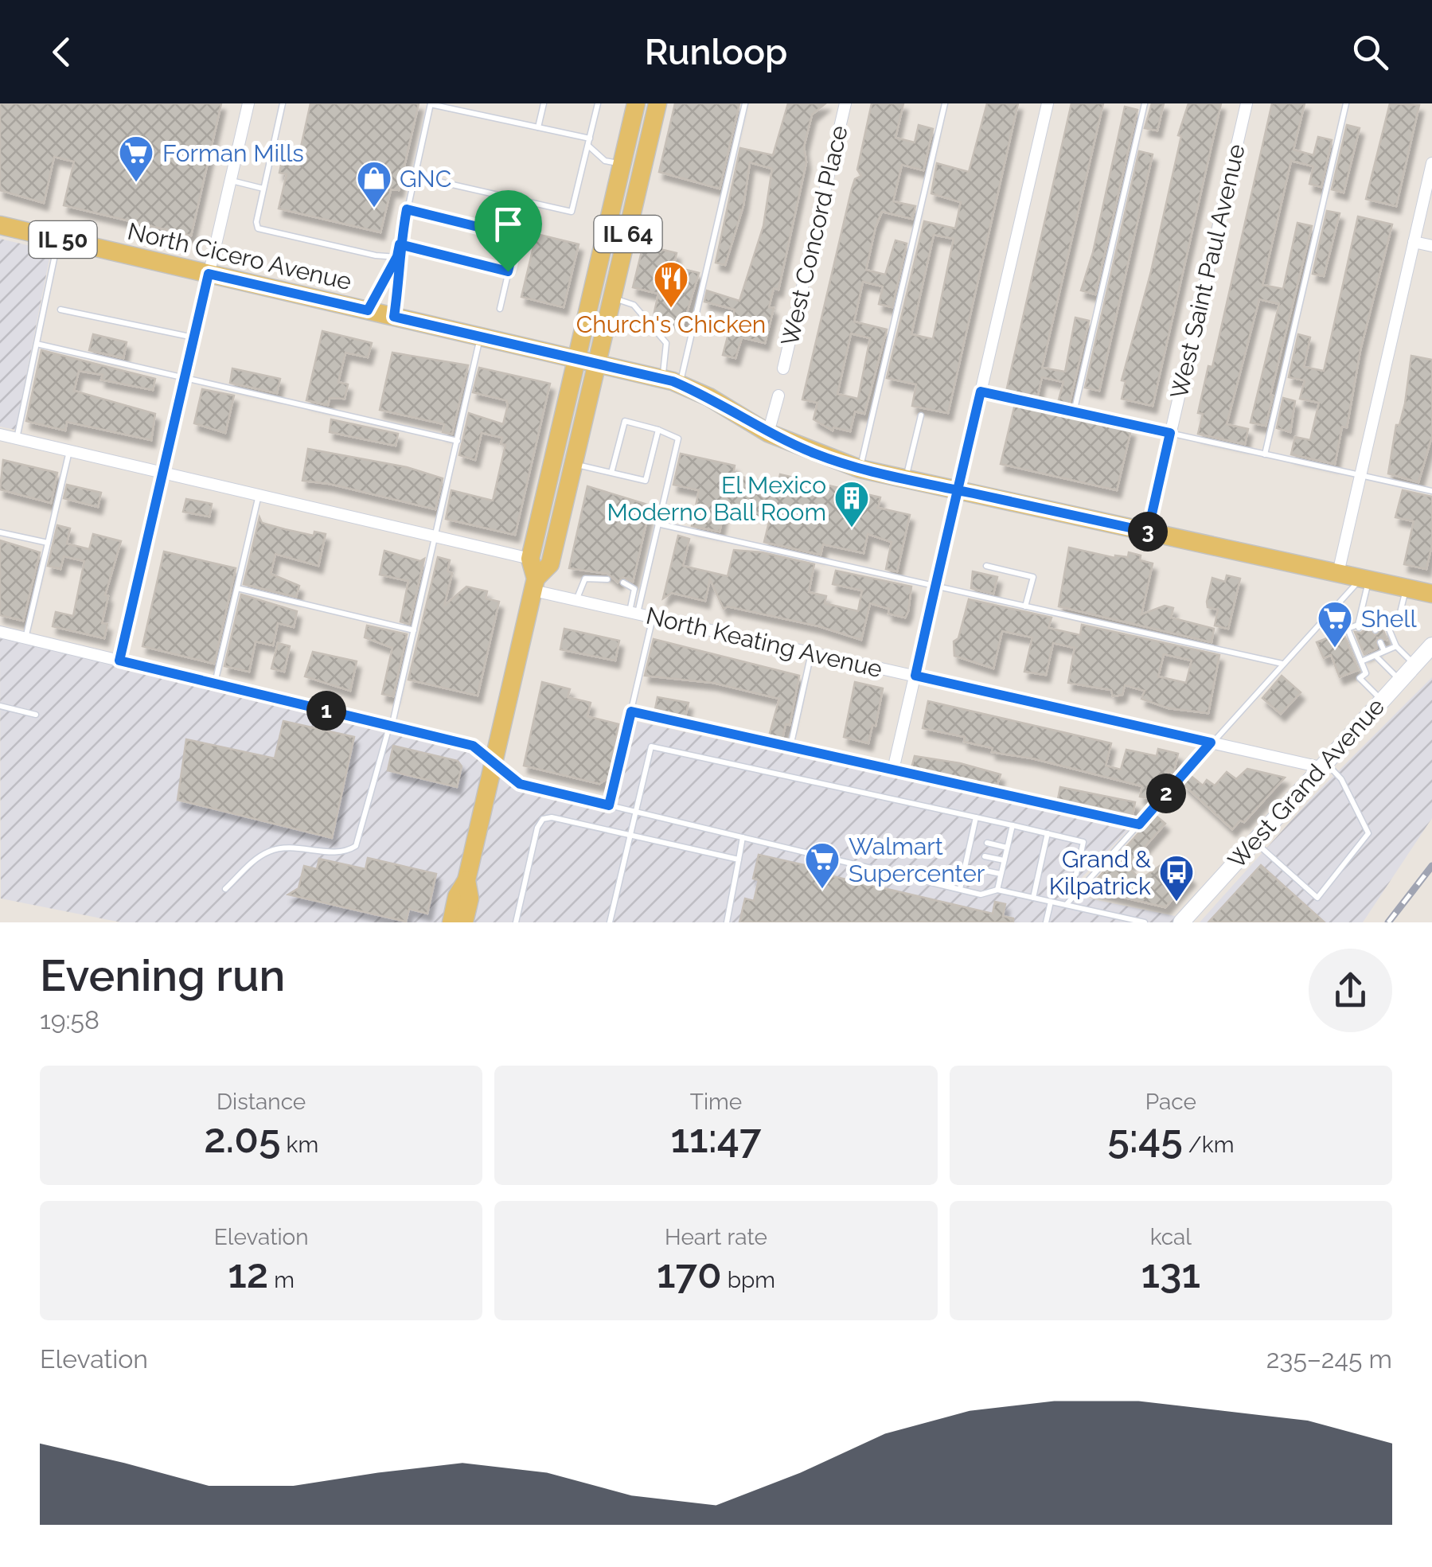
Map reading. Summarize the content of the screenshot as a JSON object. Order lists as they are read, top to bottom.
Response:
{
  "streets": {
    "main road": [
      "IL 64",
      "IL 50",
      "North Cicero Avenue",
      "West Grand Avenue"
    ],
    "street": ["West Concord Place", "West Saint Paul Avenue", "North Keating Avenue"]
  },
  "crossings": [
    ["IL 64", "North Cicero Avenue"],
    ["IL 64", "North Keating Avenue"],
    ["North Cicero Avenue", "West Saint Paul Avenue"],
    ["North Keating Avenue", "West Grand Avenue"]
  ],
  "places": {
    "supermarket": ["Forman Mills", "Shell", "Walmart Supercenter"],
    "shop": ["GNC"],
    "restaurant": ["Church's Chicken"],
    "building": ["El Mexico Moderno Ball Room"],
    "bus stop": ["Grand & Kilpatrick"]
  },
  "page": {
    "header": "Runloop",
    "pins": ["3", "1", "2"],
    "heading": ["Evening run", "19:58"],
    "stats": [
      ["Distance", "2.05 km"],
      ["Time", "11:47"],
      ["Pace", "5:45 /km"],
      ["Elevation", "12 m"],
      ["Heart rate", "170 bpm"],
      ["kcal", "131"]
    ],
    "chart": ["Elevation", "235–245 m"]
  }
}
